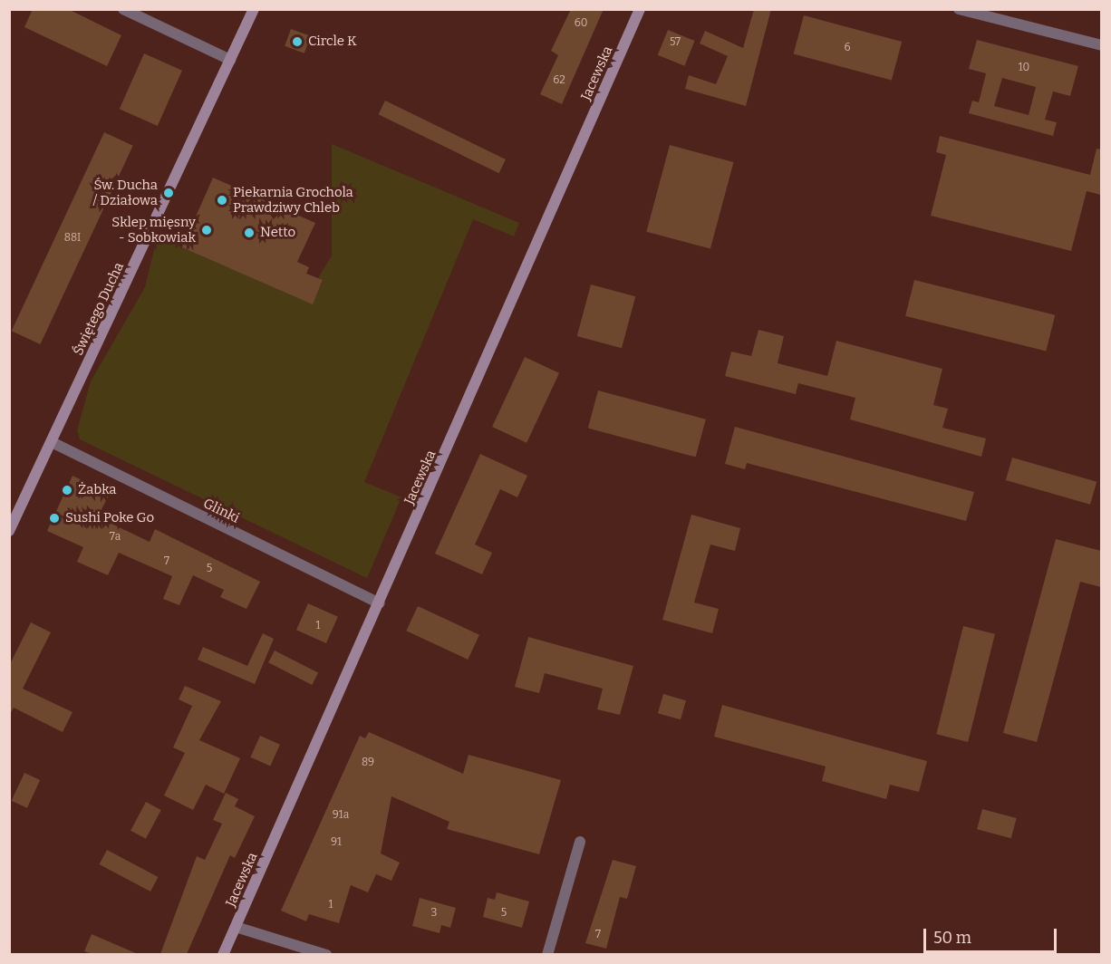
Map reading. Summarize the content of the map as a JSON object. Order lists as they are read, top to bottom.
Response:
{
  "streets": {
    "street": ["Jacewska", "Świętego Ducha", "Glinki"]
  },
  "crossings": [
    ["Jacewska", "Glinki"],
    ["Świętego Ducha", "Glinki"]
  ],
  "places": [
    "Circle K",
    "Św. Ducha / Działowa",
    "Piekarnia Grochola Prawdziwy Chleb",
    "Sklep mięsny - Sobkowiak",
    "Netto",
    "Żabka",
    "Sushi Poke Go"
  ],
  "house_numbers": [
    "60",
    "57",
    "6",
    "10",
    "62",
    "88I",
    "7a",
    "7",
    "5",
    "1",
    "89",
    "91a",
    "91",
    "1",
    "3",
    "5",
    "7"
  ],
  "scale_bar": "50 m"
}
